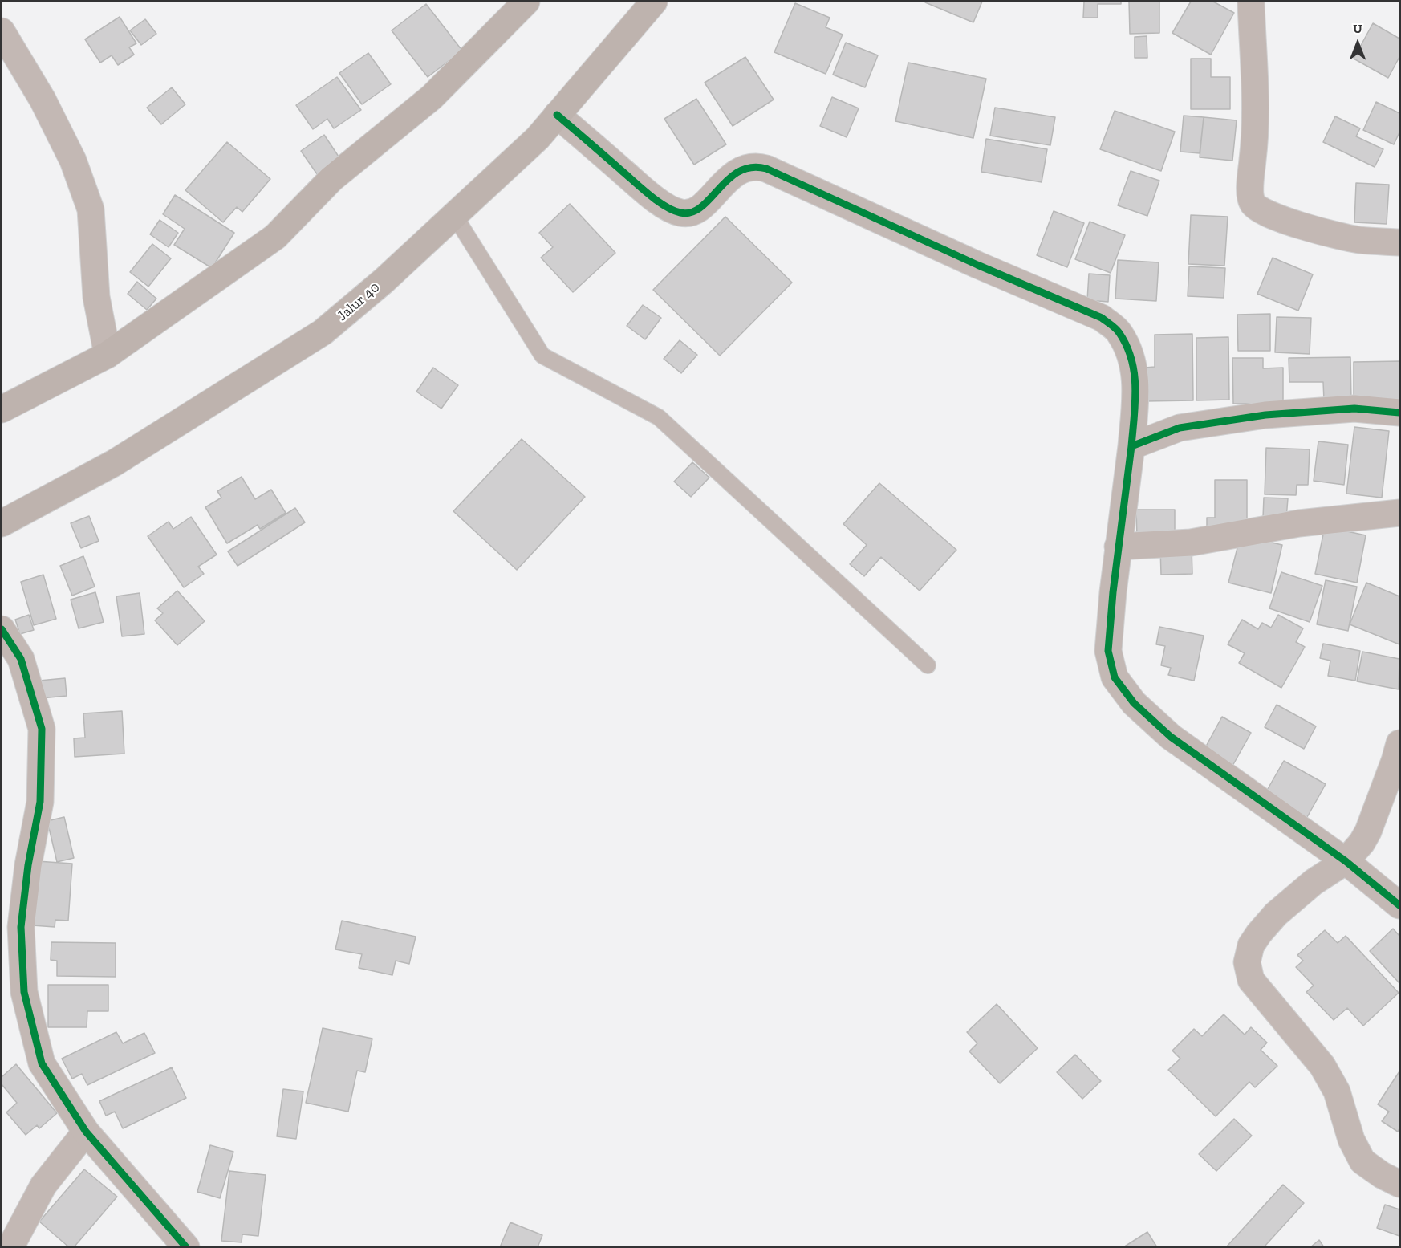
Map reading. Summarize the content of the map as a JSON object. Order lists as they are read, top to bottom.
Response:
{
  "streets": {
    "highway": ["Jalur 40"]
  },
  "north": "top"
}
